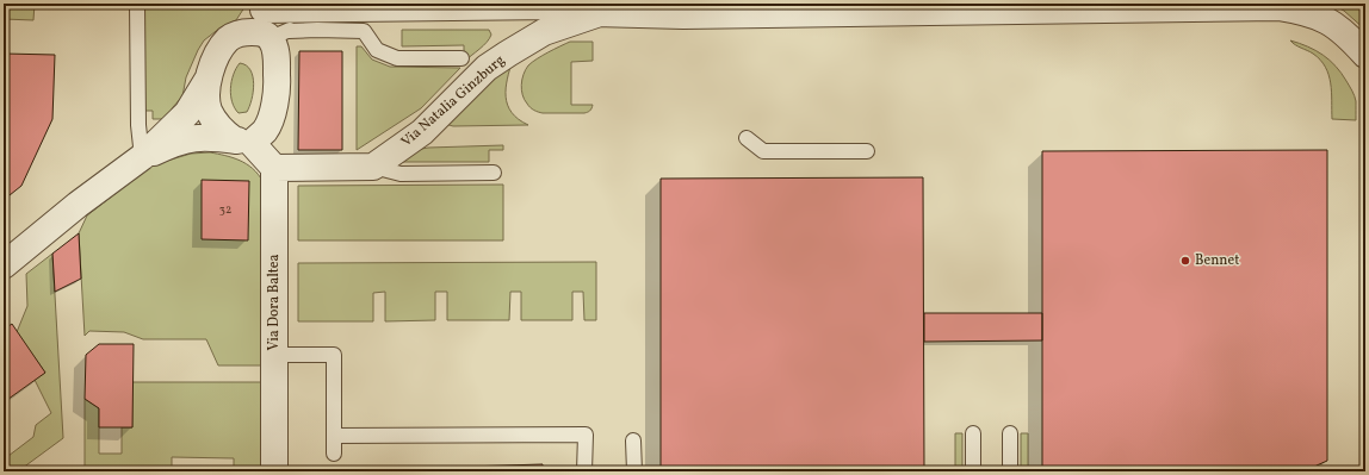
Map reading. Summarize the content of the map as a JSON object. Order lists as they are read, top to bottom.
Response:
{
  "streets": {
    "street": ["Via Natalia Ginzburg", "Via Dora Baltea"]
  },
  "places": ["Bennet"],
  "house_numbers": ["32"]
}
